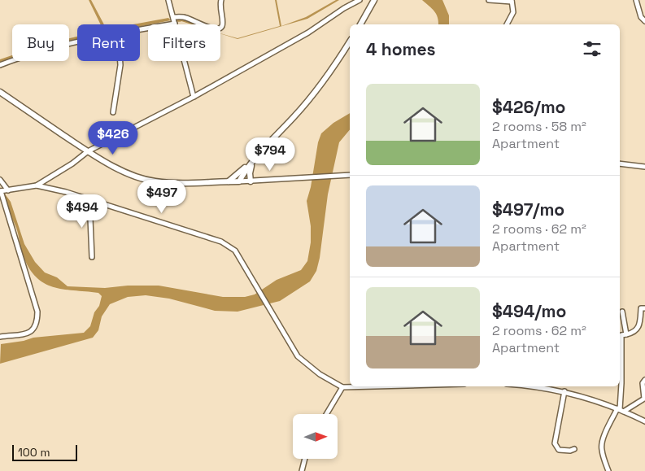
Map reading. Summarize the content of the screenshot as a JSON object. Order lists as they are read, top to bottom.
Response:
{
  "scale_bar": "100 m",
  "north": "right",
  "page": {
    "chip": ["Buy", "Rent", "Filters"],
    "heading": "4 homes",
    "list": [
      {
        "name": "$426/mo",
        "note": "2 rooms · 58 m² · Apartment"
      },
      {
        "name": "$497/mo",
        "note": "2 rooms · 62 m² · Apartment"
      },
      {
        "name": "$494/mo",
        "note": "2 rooms · 62 m² · Apartment"
      }
    ],
    "price": [
      "$426",
      "$794",
      "$497",
      "$494"
    ],
    "scale": "100 m"
  }
}
